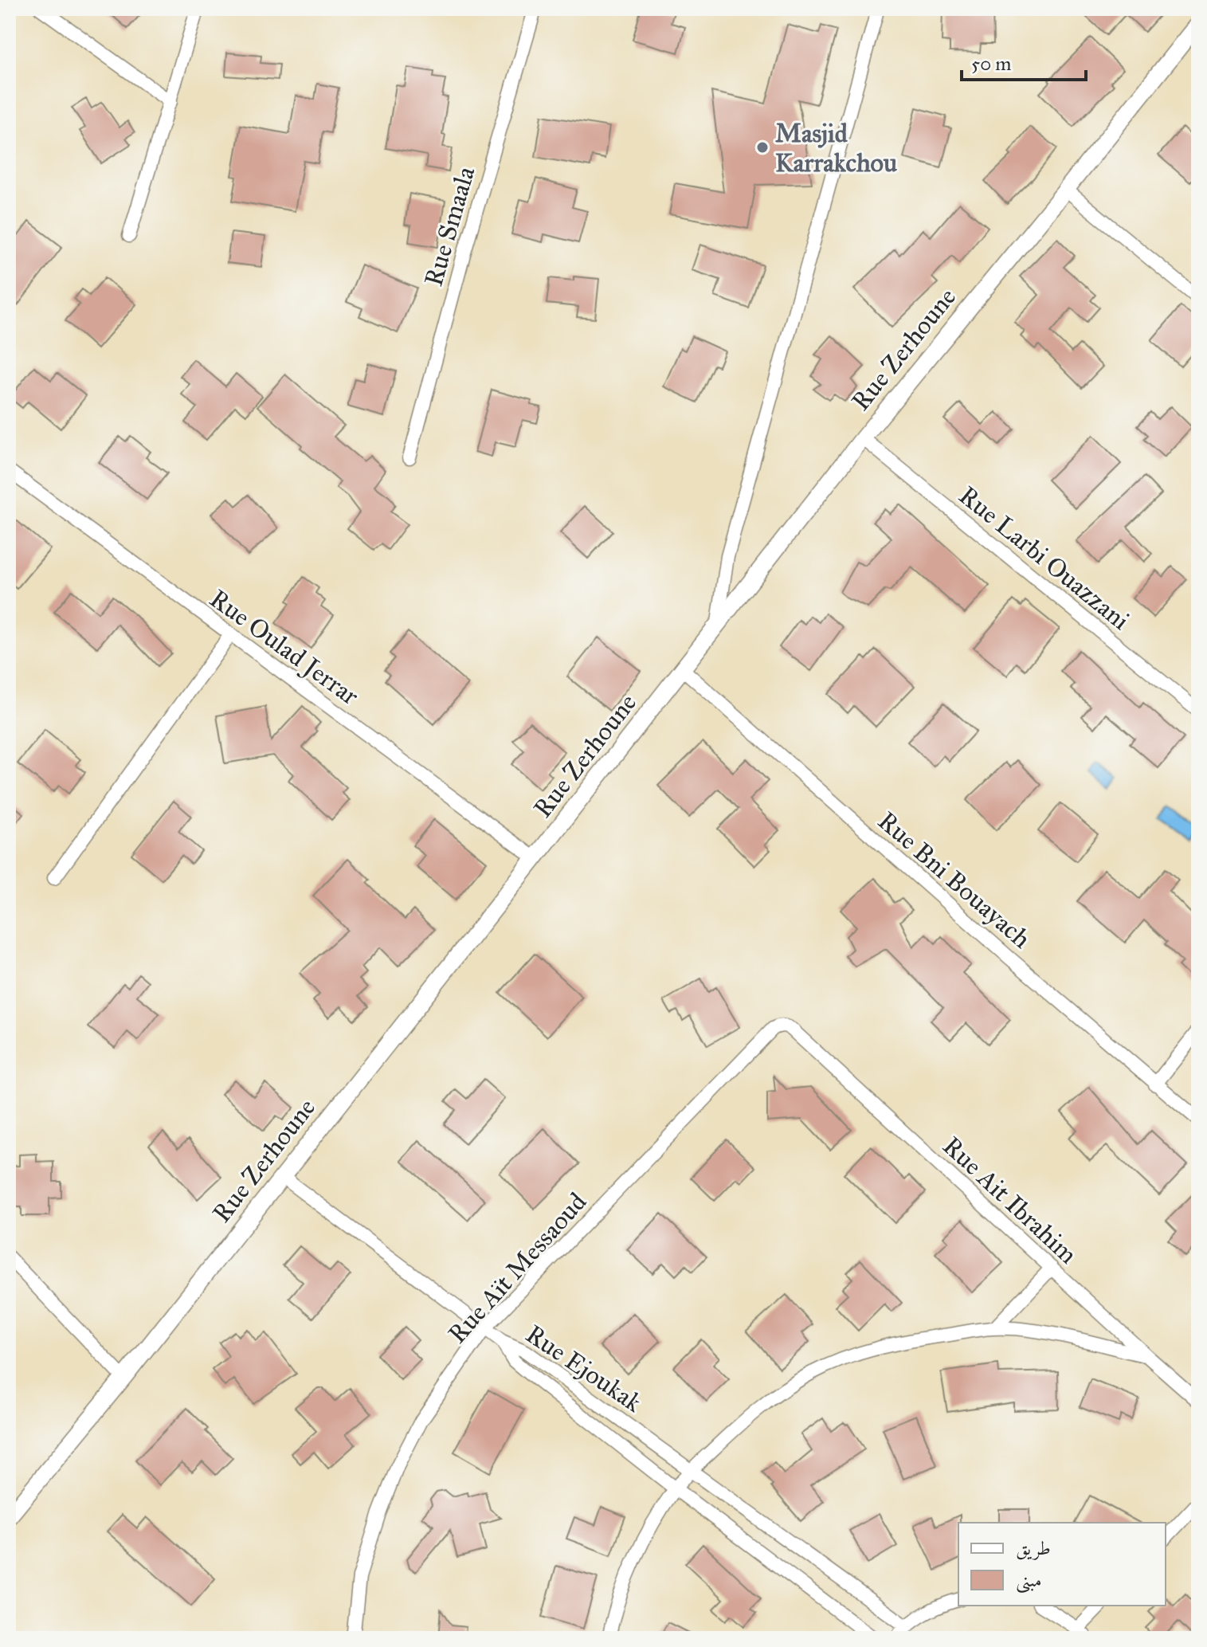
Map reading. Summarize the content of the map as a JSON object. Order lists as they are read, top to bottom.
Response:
{
  "streets": {
    "street": [
      "Rue Smaala",
      "Rue Zerhoune",
      "Rue Larbi Ouazzani",
      "Rue Oulad Jerrar",
      "Rue Bni Bouayach",
      "Rue Ait Ibrahim",
      "Rue Aït Messaoud",
      "Rue Ejoukak"
    ]
  },
  "crossings": [
    ["Rue Zerhoune", "Rue Larbi Ouazzani"],
    ["Rue Zerhoune", "Rue Oulad Jerrar"],
    ["Rue Zerhoune", "Rue Bni Bouayach"],
    ["Rue Zerhoune", "Rue Ejoukak"],
    ["Rue Ait Ibrahim", "Rue Aït Messaoud"],
    ["Rue Aït Messaoud", "Rue Ejoukak"]
  ],
  "places": ["Masjid Karrakchou"],
  "legend": ["طريق", "مبنى"],
  "scale_bar": "50 m"
}
